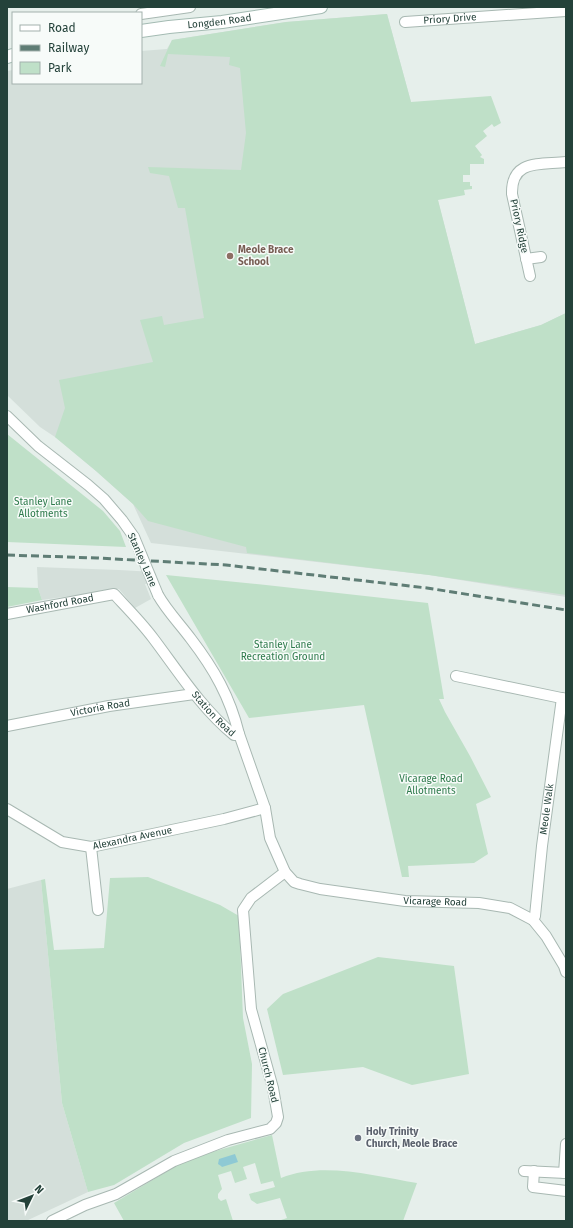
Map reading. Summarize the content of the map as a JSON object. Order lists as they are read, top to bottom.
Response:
{
  "streets": {
    "street": [
      "Priory Drive",
      "Longden Road",
      "Priory Ridge",
      "Stanley Lane",
      "Washford Road",
      "Victoria Road",
      "Station Road",
      "Meole Walk",
      "Alexandra Avenue",
      "Vicarage Road",
      "Church Road"
    ]
  },
  "crossings": [
    ["Stanley Lane", "Station Road"],
    ["Washford Road", "Station Road"],
    ["Victoria Road", "Station Road"],
    ["Station Road", "Alexandra Avenue"],
    ["Station Road", "Vicarage Road"],
    ["Station Road", "Church Road"],
    ["Meole Walk", "Vicarage Road"],
    ["Vicarage Road", "Church Road"]
  ],
  "parks": ["Stanley Lane Allotments", "Stanley Lane Recreation Ground", "Vicarage Road Allotments"],
  "places": ["Meole Brace School", "Holy Trinity Church, Meole Brace"],
  "legend": ["Road", "Railway", "Park"],
  "north": "top right"
}
